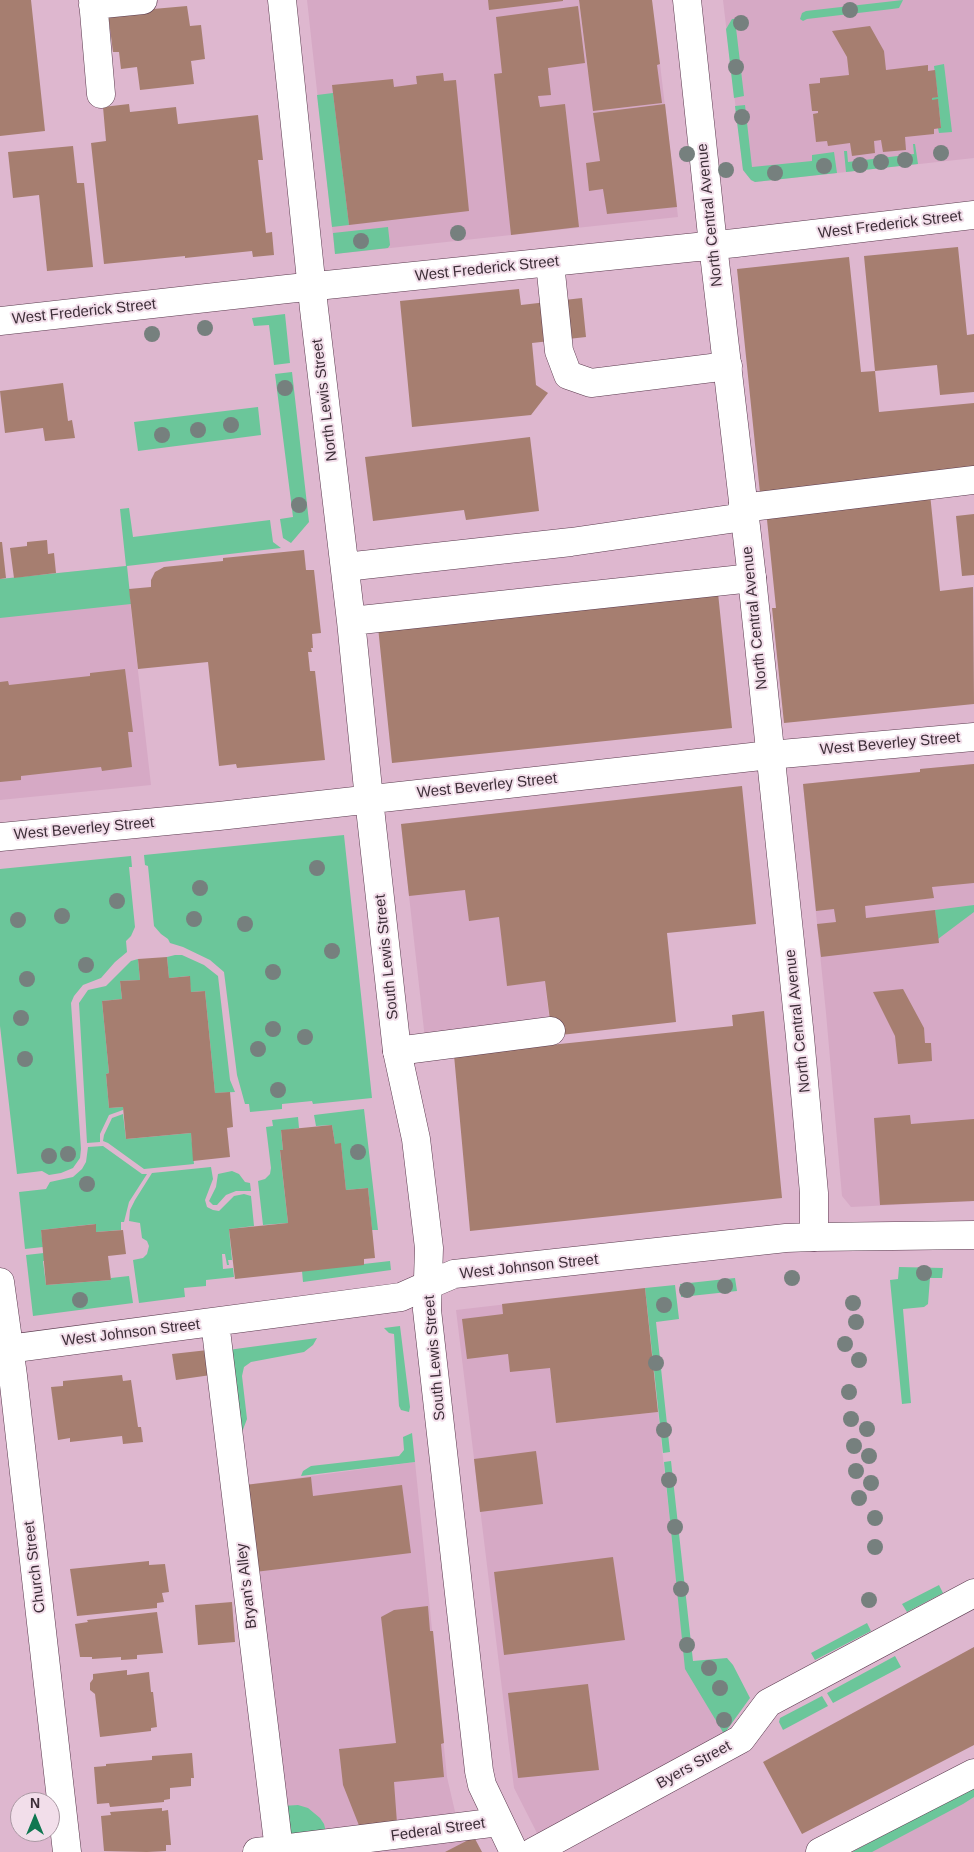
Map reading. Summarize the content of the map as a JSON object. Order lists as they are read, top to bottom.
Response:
{
  "streets": {
    "main road": [
      "North Central Avenue",
      "West Frederick Street",
      "North Lewis Street",
      "West Beverley Street",
      "South Lewis Street",
      "West Johnson Street",
      "Church Street",
      "Bryan's Alley",
      "Byers Street",
      "Federal Street"
    ]
  },
  "crossings": [
    ["North Central Avenue", "West Frederick Street"],
    ["North Central Avenue", "West Beverley Street"],
    ["North Central Avenue", "West Johnson Street"],
    ["West Frederick Street", "North Lewis Street"],
    ["North Lewis Street", "West Beverley Street"],
    ["North Lewis Street", "South Lewis Street"],
    ["West Beverley Street", "South Lewis Street"],
    ["South Lewis Street", "West Johnson Street"],
    ["South Lewis Street", "Federal Street"],
    ["West Johnson Street", "Church Street"],
    ["West Johnson Street", "Bryan's Alley"],
    ["Bryan's Alley", "Federal Street"]
  ],
  "north": "top"
}
